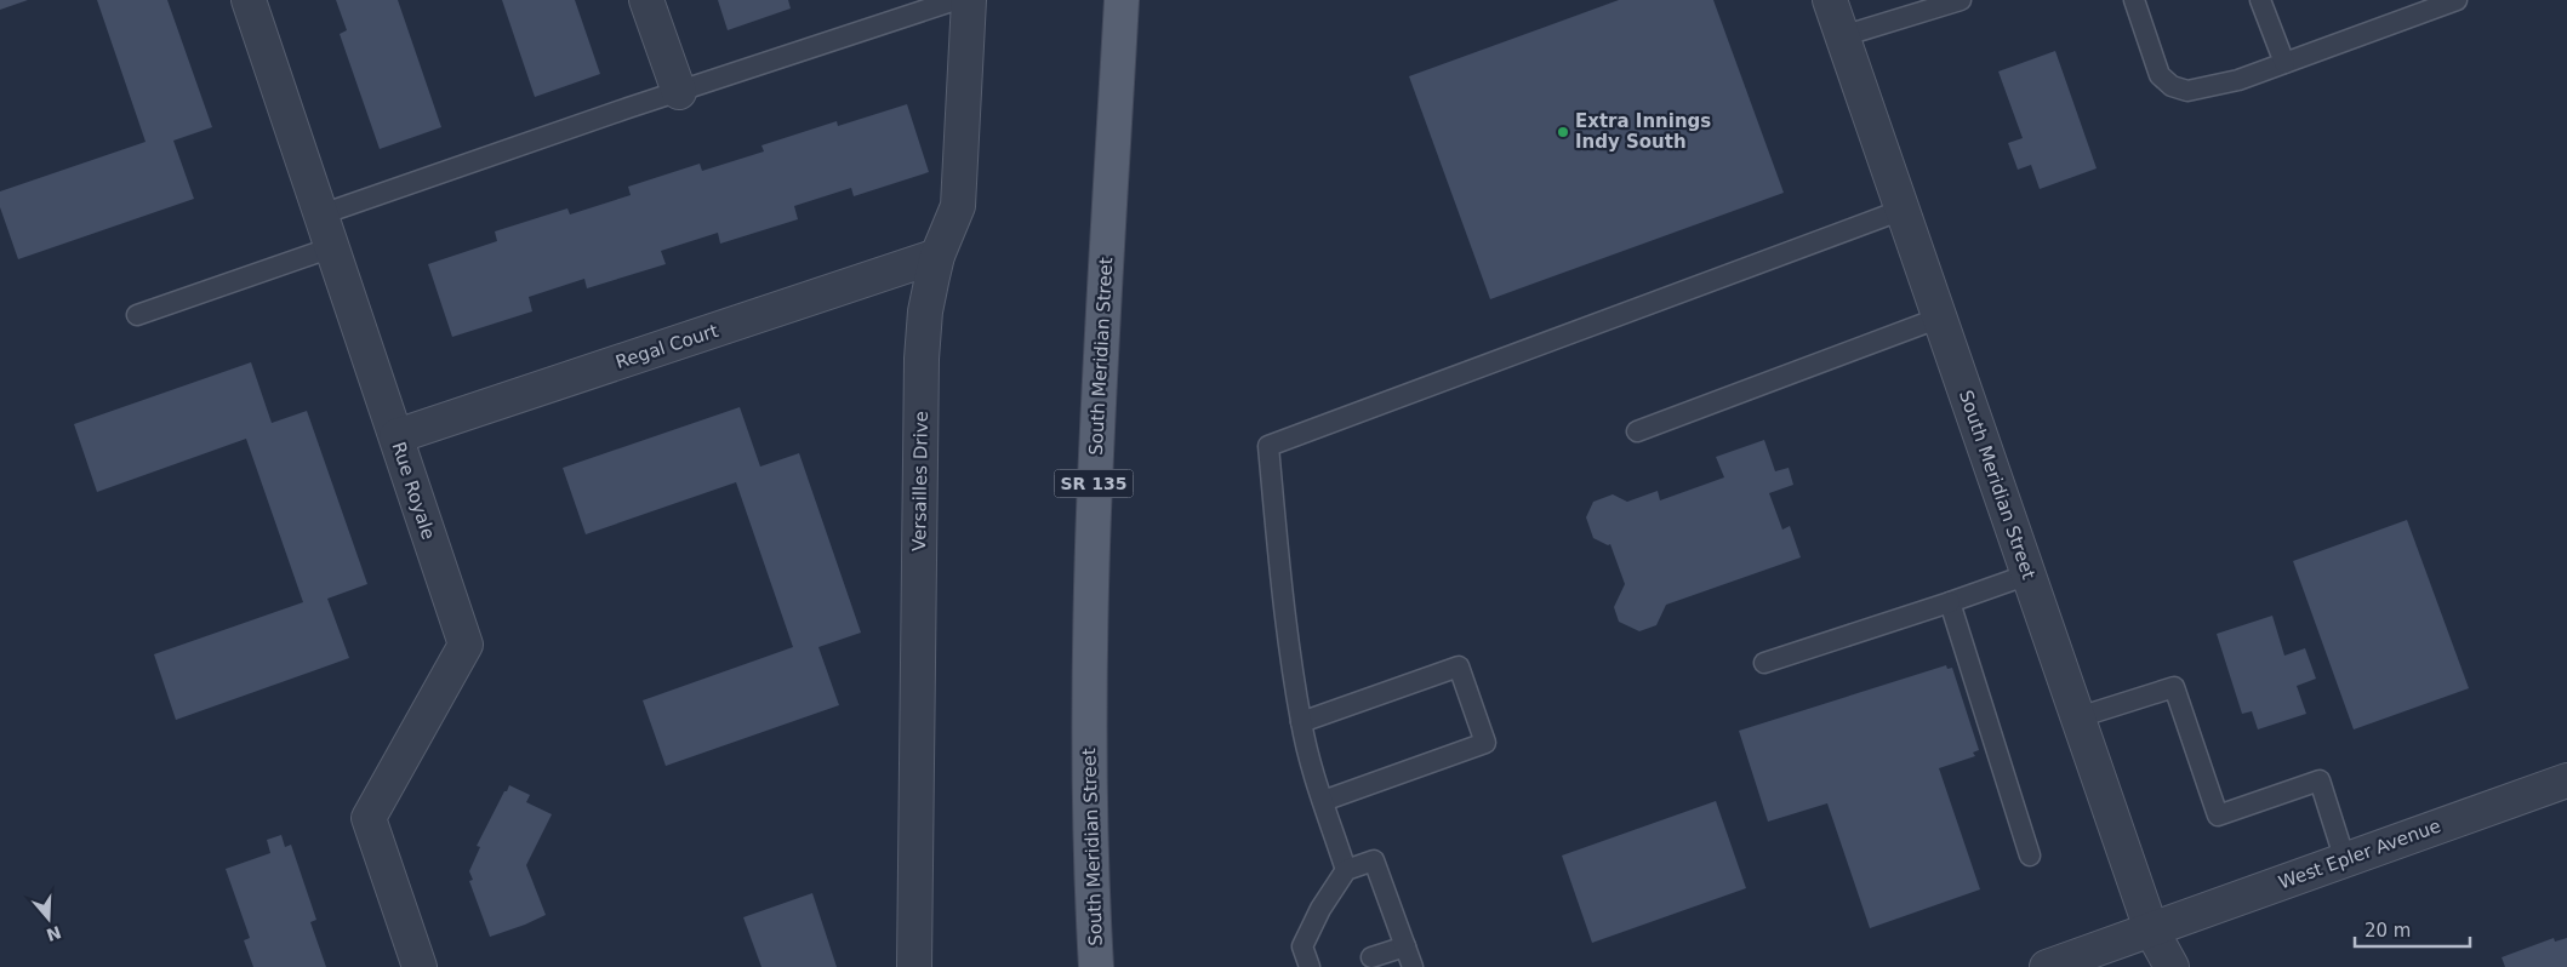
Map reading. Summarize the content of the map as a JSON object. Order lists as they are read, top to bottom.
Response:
{
  "streets": {
    "main road": ["South Meridian Street", "SR 135"],
    "street": [
      "Regal Court",
      "Versailles Drive",
      "Rue Royale",
      "West Epler Avenue"
    ]
  },
  "crossings": [
    ["Regal Court", "Versailles Drive"],
    ["Regal Court", "Rue Royale"],
    ["South Meridian Street", "West Epler Avenue"]
  ],
  "places": ["Extra Innings Indy South"],
  "scale_bar": "20 m",
  "north": "bottom"
}
